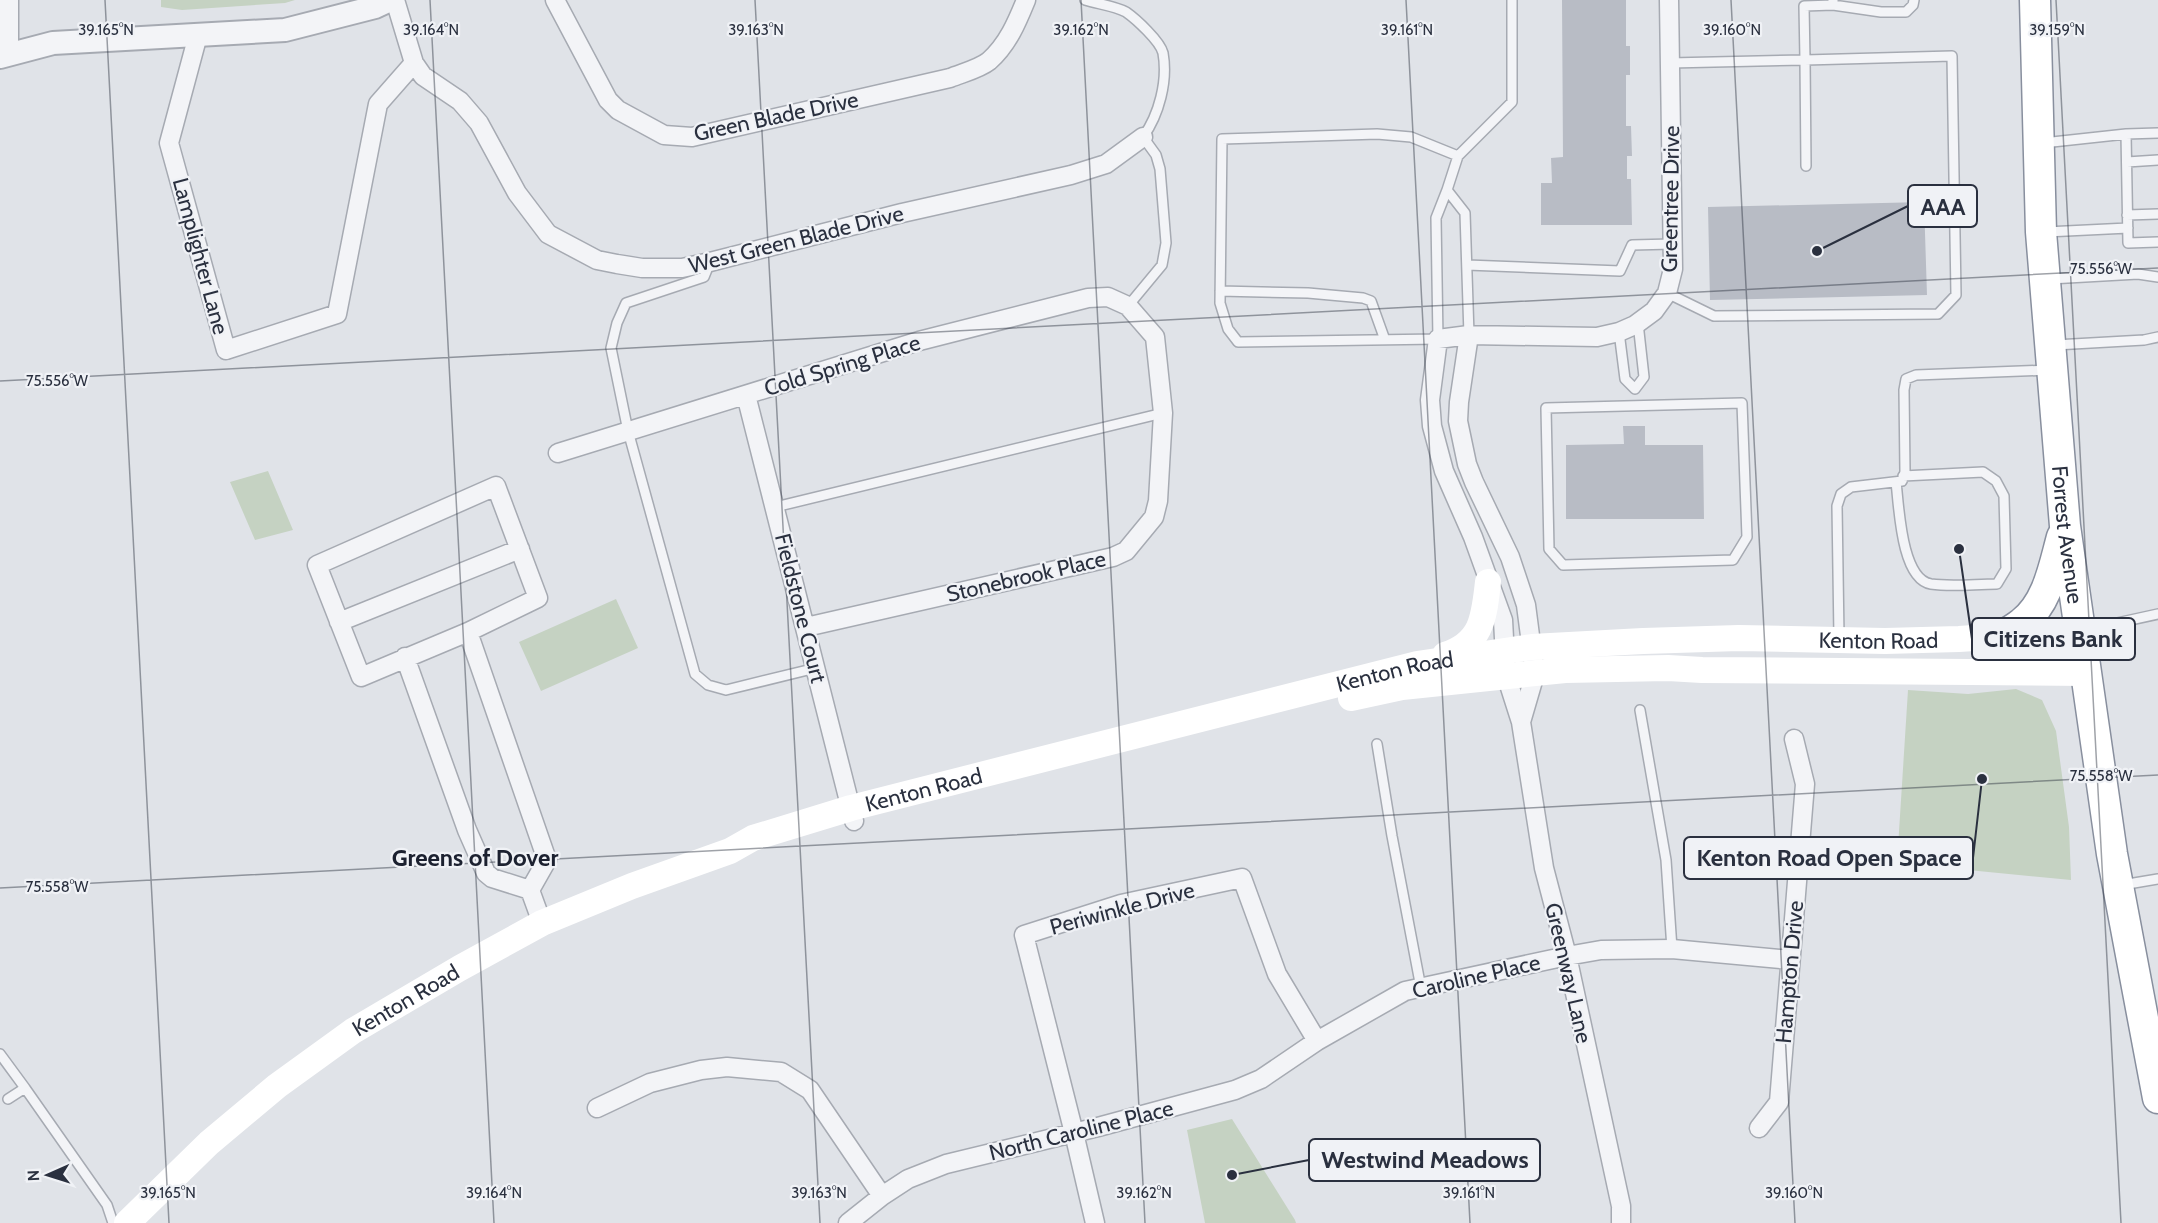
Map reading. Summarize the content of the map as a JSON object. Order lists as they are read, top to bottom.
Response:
{
  "streets": {
    "highway": ["Forrest Avenue"],
    "main road": ["Kenton Road"],
    "street": [
      "Green Blade Drive",
      "Greentree Drive",
      "West Green Blade Drive",
      "Lamplighter Lane",
      "Cold Spring Place",
      "Stonebrook Place",
      "Fieldstone Court",
      "Periwinkle Drive",
      "Hampton Drive",
      "Greenway Lane",
      "Caroline Place",
      "North Caroline Place"
    ]
  },
  "crossings": [
    ["West Green Blade Drive", "Lamplighter Lane"],
    ["Cold Spring Place", "Stonebrook Place"],
    ["Cold Spring Place", "Fieldstone Court"],
    ["Forrest Avenue", "Kenton Road"],
    ["Stonebrook Place", "Fieldstone Court"],
    ["Fieldstone Court", "Kenton Road"],
    ["Kenton Road", "Greenway Lane"],
    ["Periwinkle Drive", "Caroline Place"],
    ["Periwinkle Drive", "North Caroline Place"],
    ["Hampton Drive", "Caroline Place"],
    ["Greenway Lane", "Caroline Place"],
    ["Caroline Place", "North Caroline Place"]
  ],
  "districts": ["Greens of Dover"],
  "places": [
    "AAA",
    "Citizens Bank",
    "Kenton Road Open Space",
    "Westwind Meadows"
  ],
  "north": "left",
  "coordinates": [
    "39.165°N",
    "39.164°N",
    "39.163°N",
    "39.162°N",
    "39.161°N",
    "39.160°N",
    "39.159°N",
    "75.556°W",
    "75.558°W"
  ]
}
